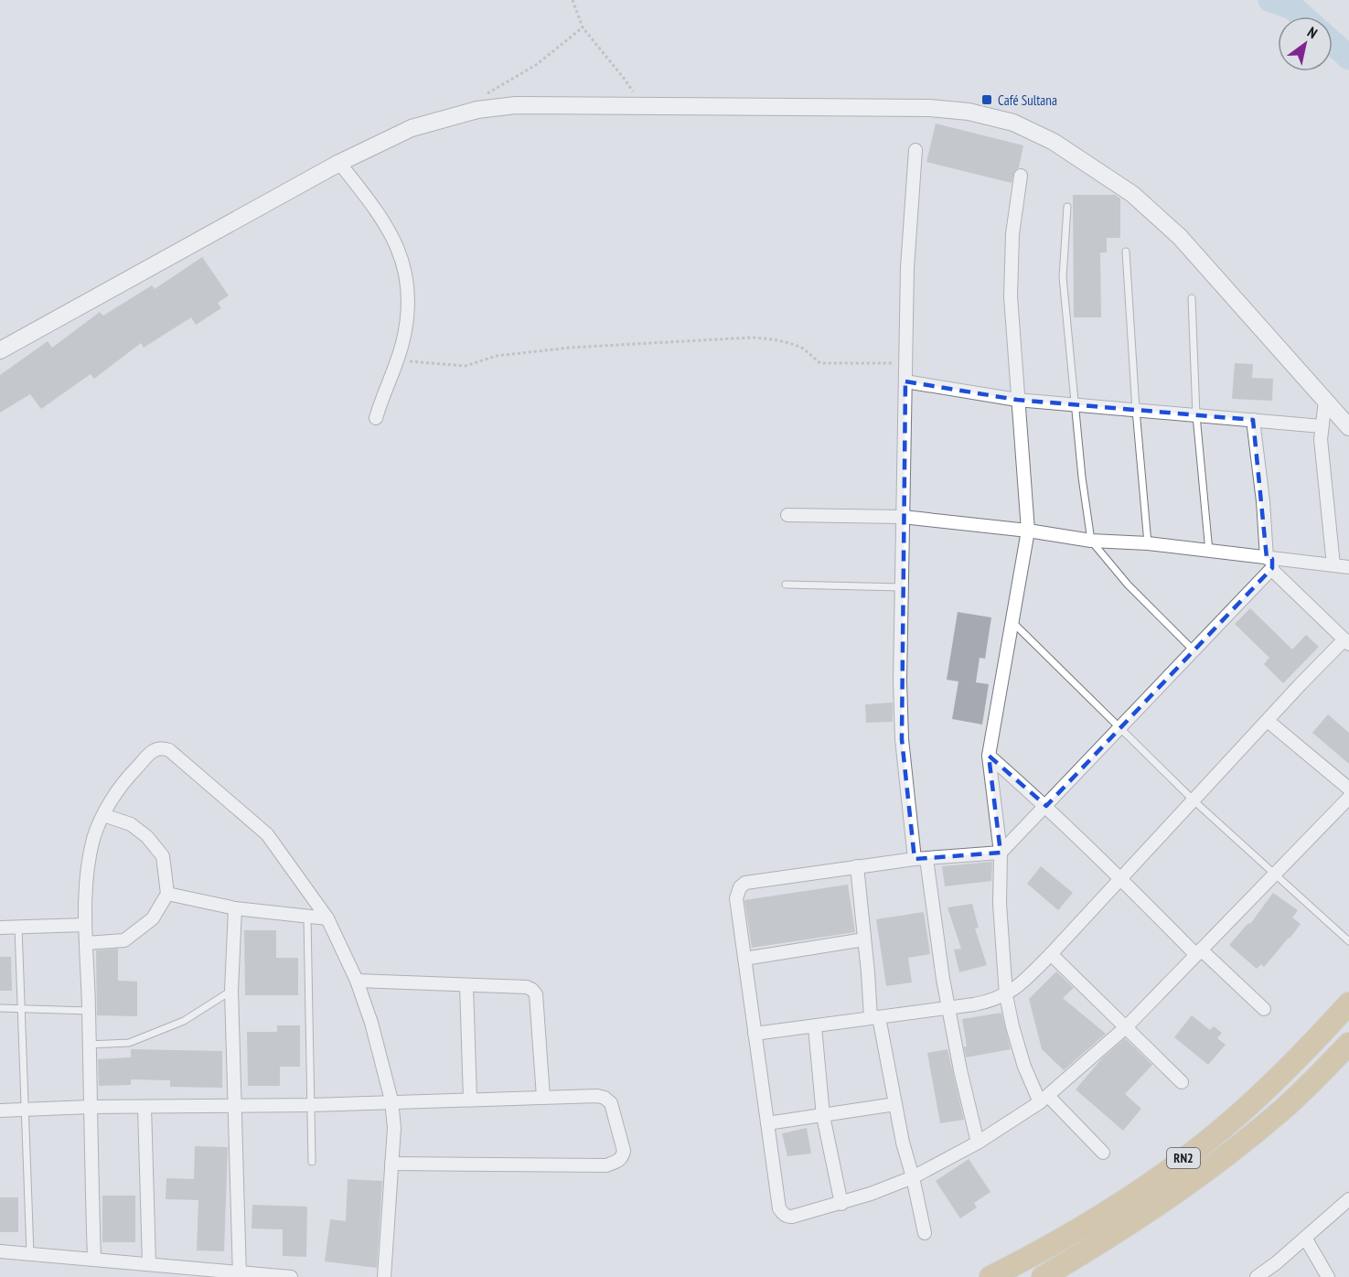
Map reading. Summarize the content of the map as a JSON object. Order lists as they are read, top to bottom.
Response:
{
  "streets": {
    "highway": ["RN2"]
  },
  "places": {
    "transit": ["Café Sultana"]
  },
  "north": "top right"
}
